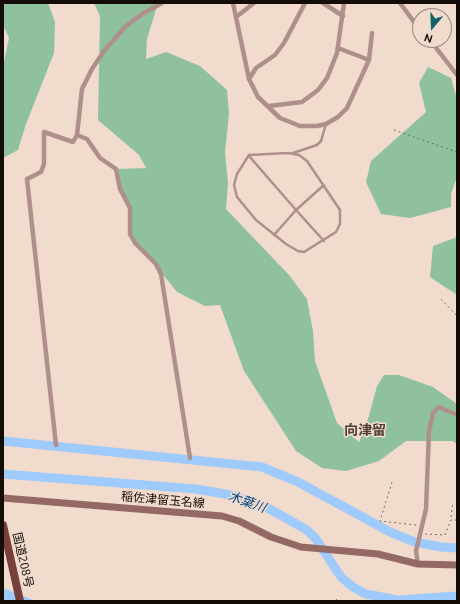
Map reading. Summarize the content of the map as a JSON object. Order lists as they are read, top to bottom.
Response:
{
  "streets": {
    "highway": ["国道208号"],
    "main road": ["稲佐津留玉名線"]
  },
  "districts": ["向津留"],
  "water": ["木葉川"],
  "north": "bottom"
}
